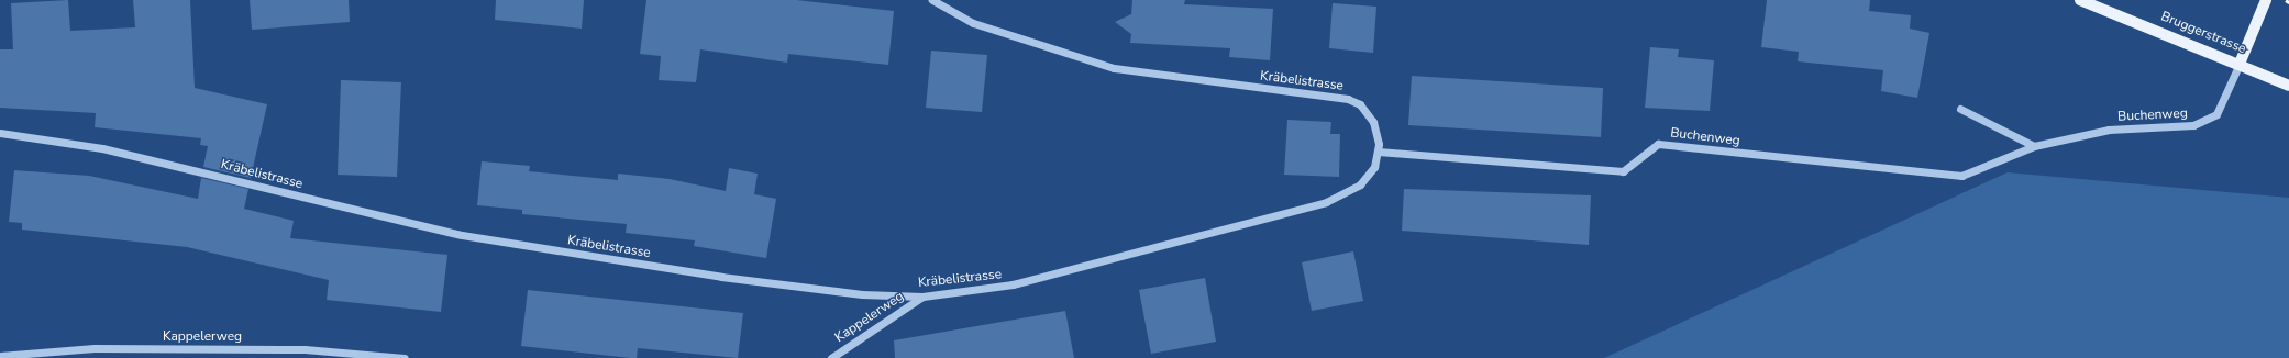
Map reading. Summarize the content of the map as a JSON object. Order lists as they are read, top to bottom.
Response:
{
  "streets": {
    "main road": ["Bruggerstrasse"],
    "street": ["Kräbelistrasse", "Buchenweg", "Kappelerweg"]
  },
  "crossings": [
    ["Bruggerstrasse", "Buchenweg"],
    ["Kräbelistrasse", "Buchenweg"],
    ["Kräbelistrasse", "Kappelerweg"]
  ]
}
